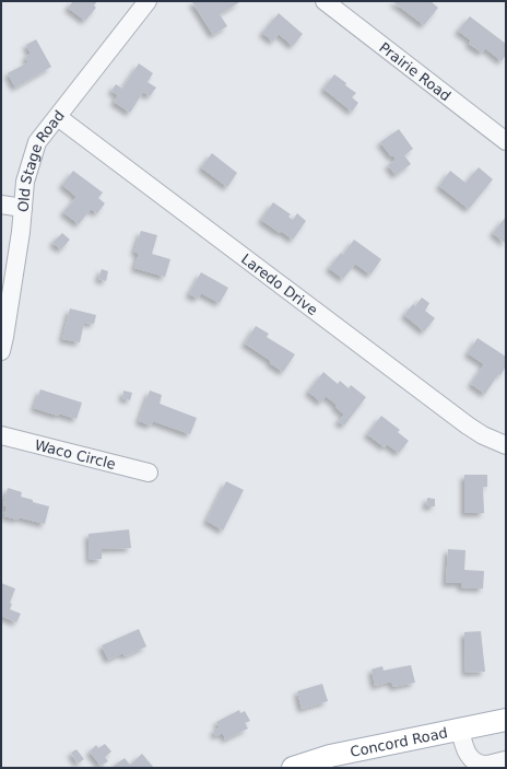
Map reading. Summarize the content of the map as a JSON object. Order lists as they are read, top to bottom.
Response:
{
  "streets": {
    "main road": ["Concord Road"],
    "street": [
      "Prairie Road",
      "Old Stage Road",
      "Laredo Drive",
      "Waco Circle"
    ]
  },
  "crossings": [
    ["Old Stage Road", "Laredo Drive"]
  ]
}
